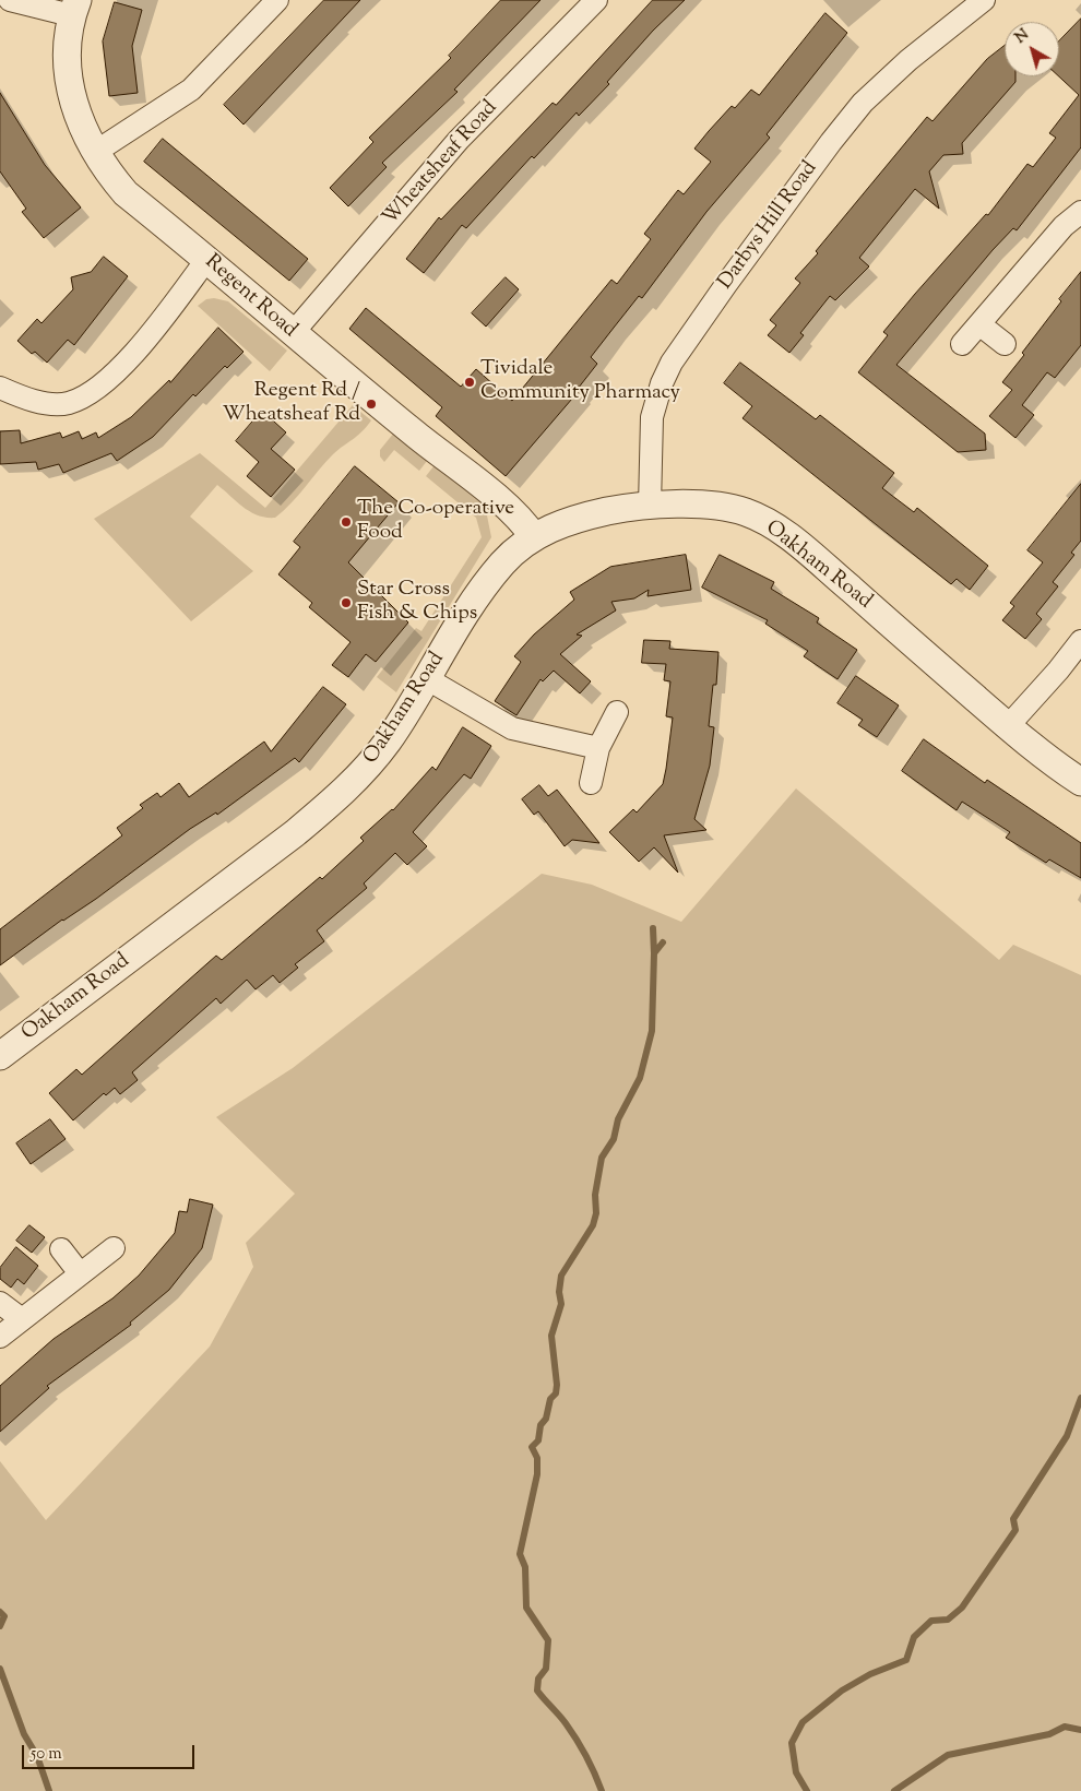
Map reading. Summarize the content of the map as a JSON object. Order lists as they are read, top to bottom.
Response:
{
  "streets": {
    "street": [
      "Wheatsheaf Road",
      "Darbys Hill Road",
      "Regent Road",
      "Oakham Road"
    ]
  },
  "crossings": [
    ["Wheatsheaf Road", "Regent Road"],
    ["Darbys Hill Road", "Oakham Road"],
    ["Regent Road", "Oakham Road"]
  ],
  "places": [
    "Tividale Community Pharmacy",
    "Regent Rd / Wheatsheaf Rd",
    "The Co-operative Food",
    "Star Cross Fish & Chips"
  ],
  "scale_bar": "50 m",
  "north": "top left"
}
